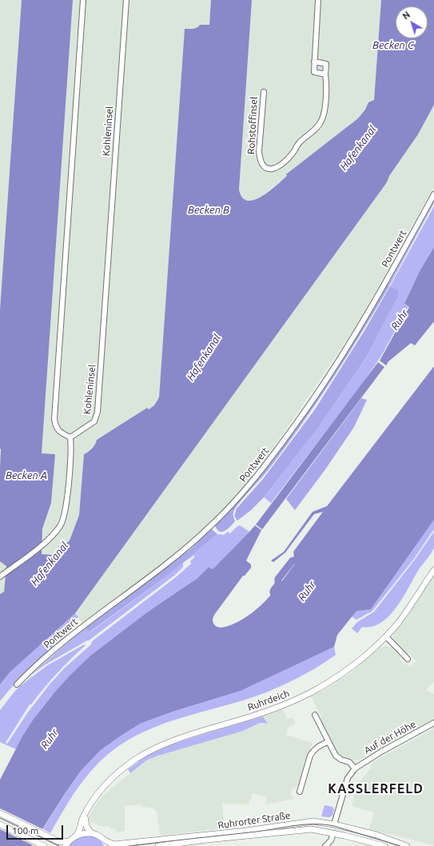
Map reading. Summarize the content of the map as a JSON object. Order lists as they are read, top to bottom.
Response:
{
  "streets": {
    "main road": ["Ruhrdeich", "Ruhrorter Straße"],
    "street": [
      "Rohstoffinsel",
      "Kohleninsel",
      "Pontwert",
      "Auf der Höhe"
    ]
  },
  "crossings": [
    ["Auf der Höhe", "Ruhrorter Straße"]
  ],
  "districts": ["KASSLERFELD"],
  "water": [
    "Becken C",
    "Hafenkanal",
    "Becken B",
    "Ruhr",
    "Becken A"
  ],
  "scale_bar": "100 m",
  "north": "top left"
}
